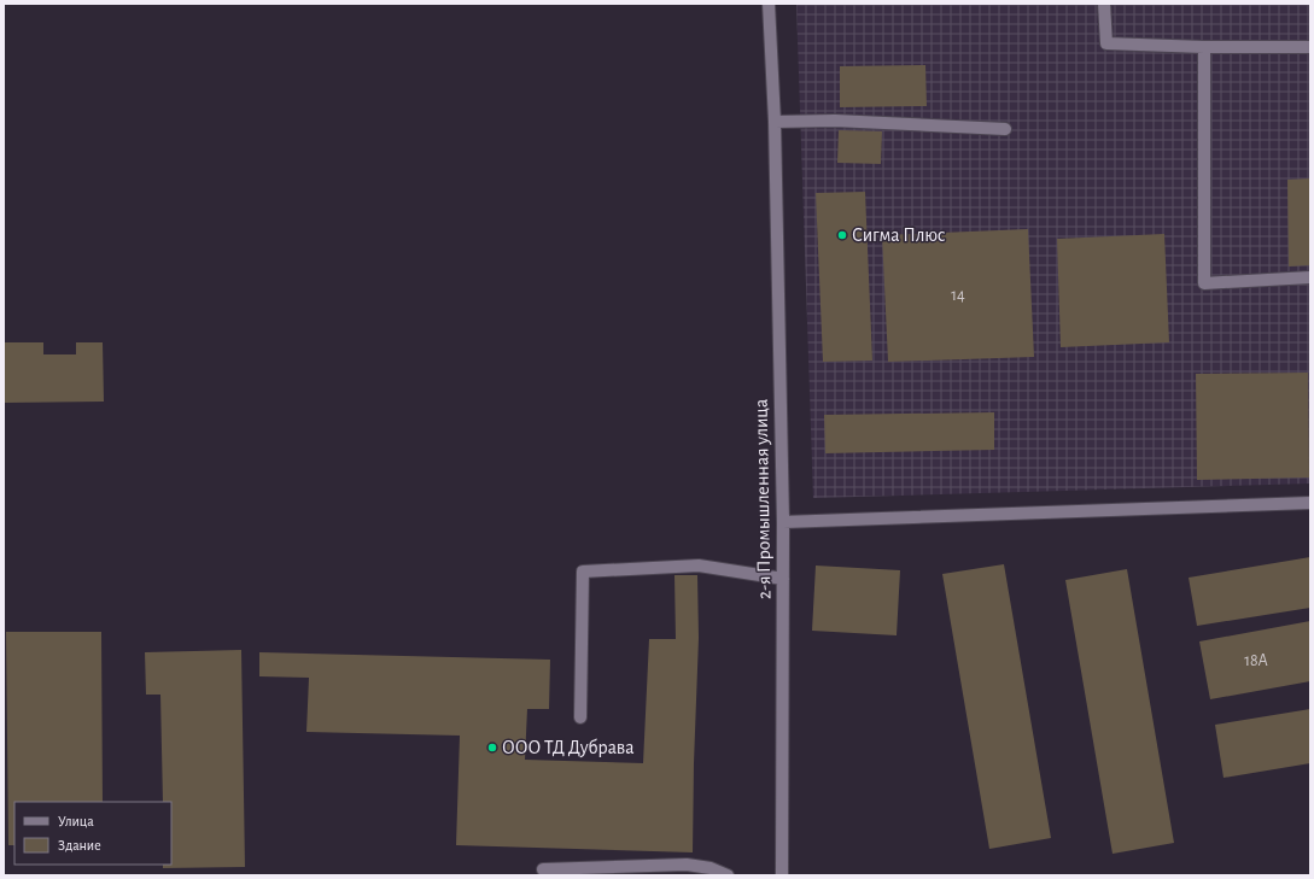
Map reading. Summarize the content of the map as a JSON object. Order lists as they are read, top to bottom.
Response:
{
  "streets": {
    "street": ["2-я Промышленная улица"]
  },
  "places": ["Сигма Плюс", "ООО ТД Дубрава"],
  "house_numbers": ["14", "18А"],
  "legend": ["Улица", "Здание"]
}
